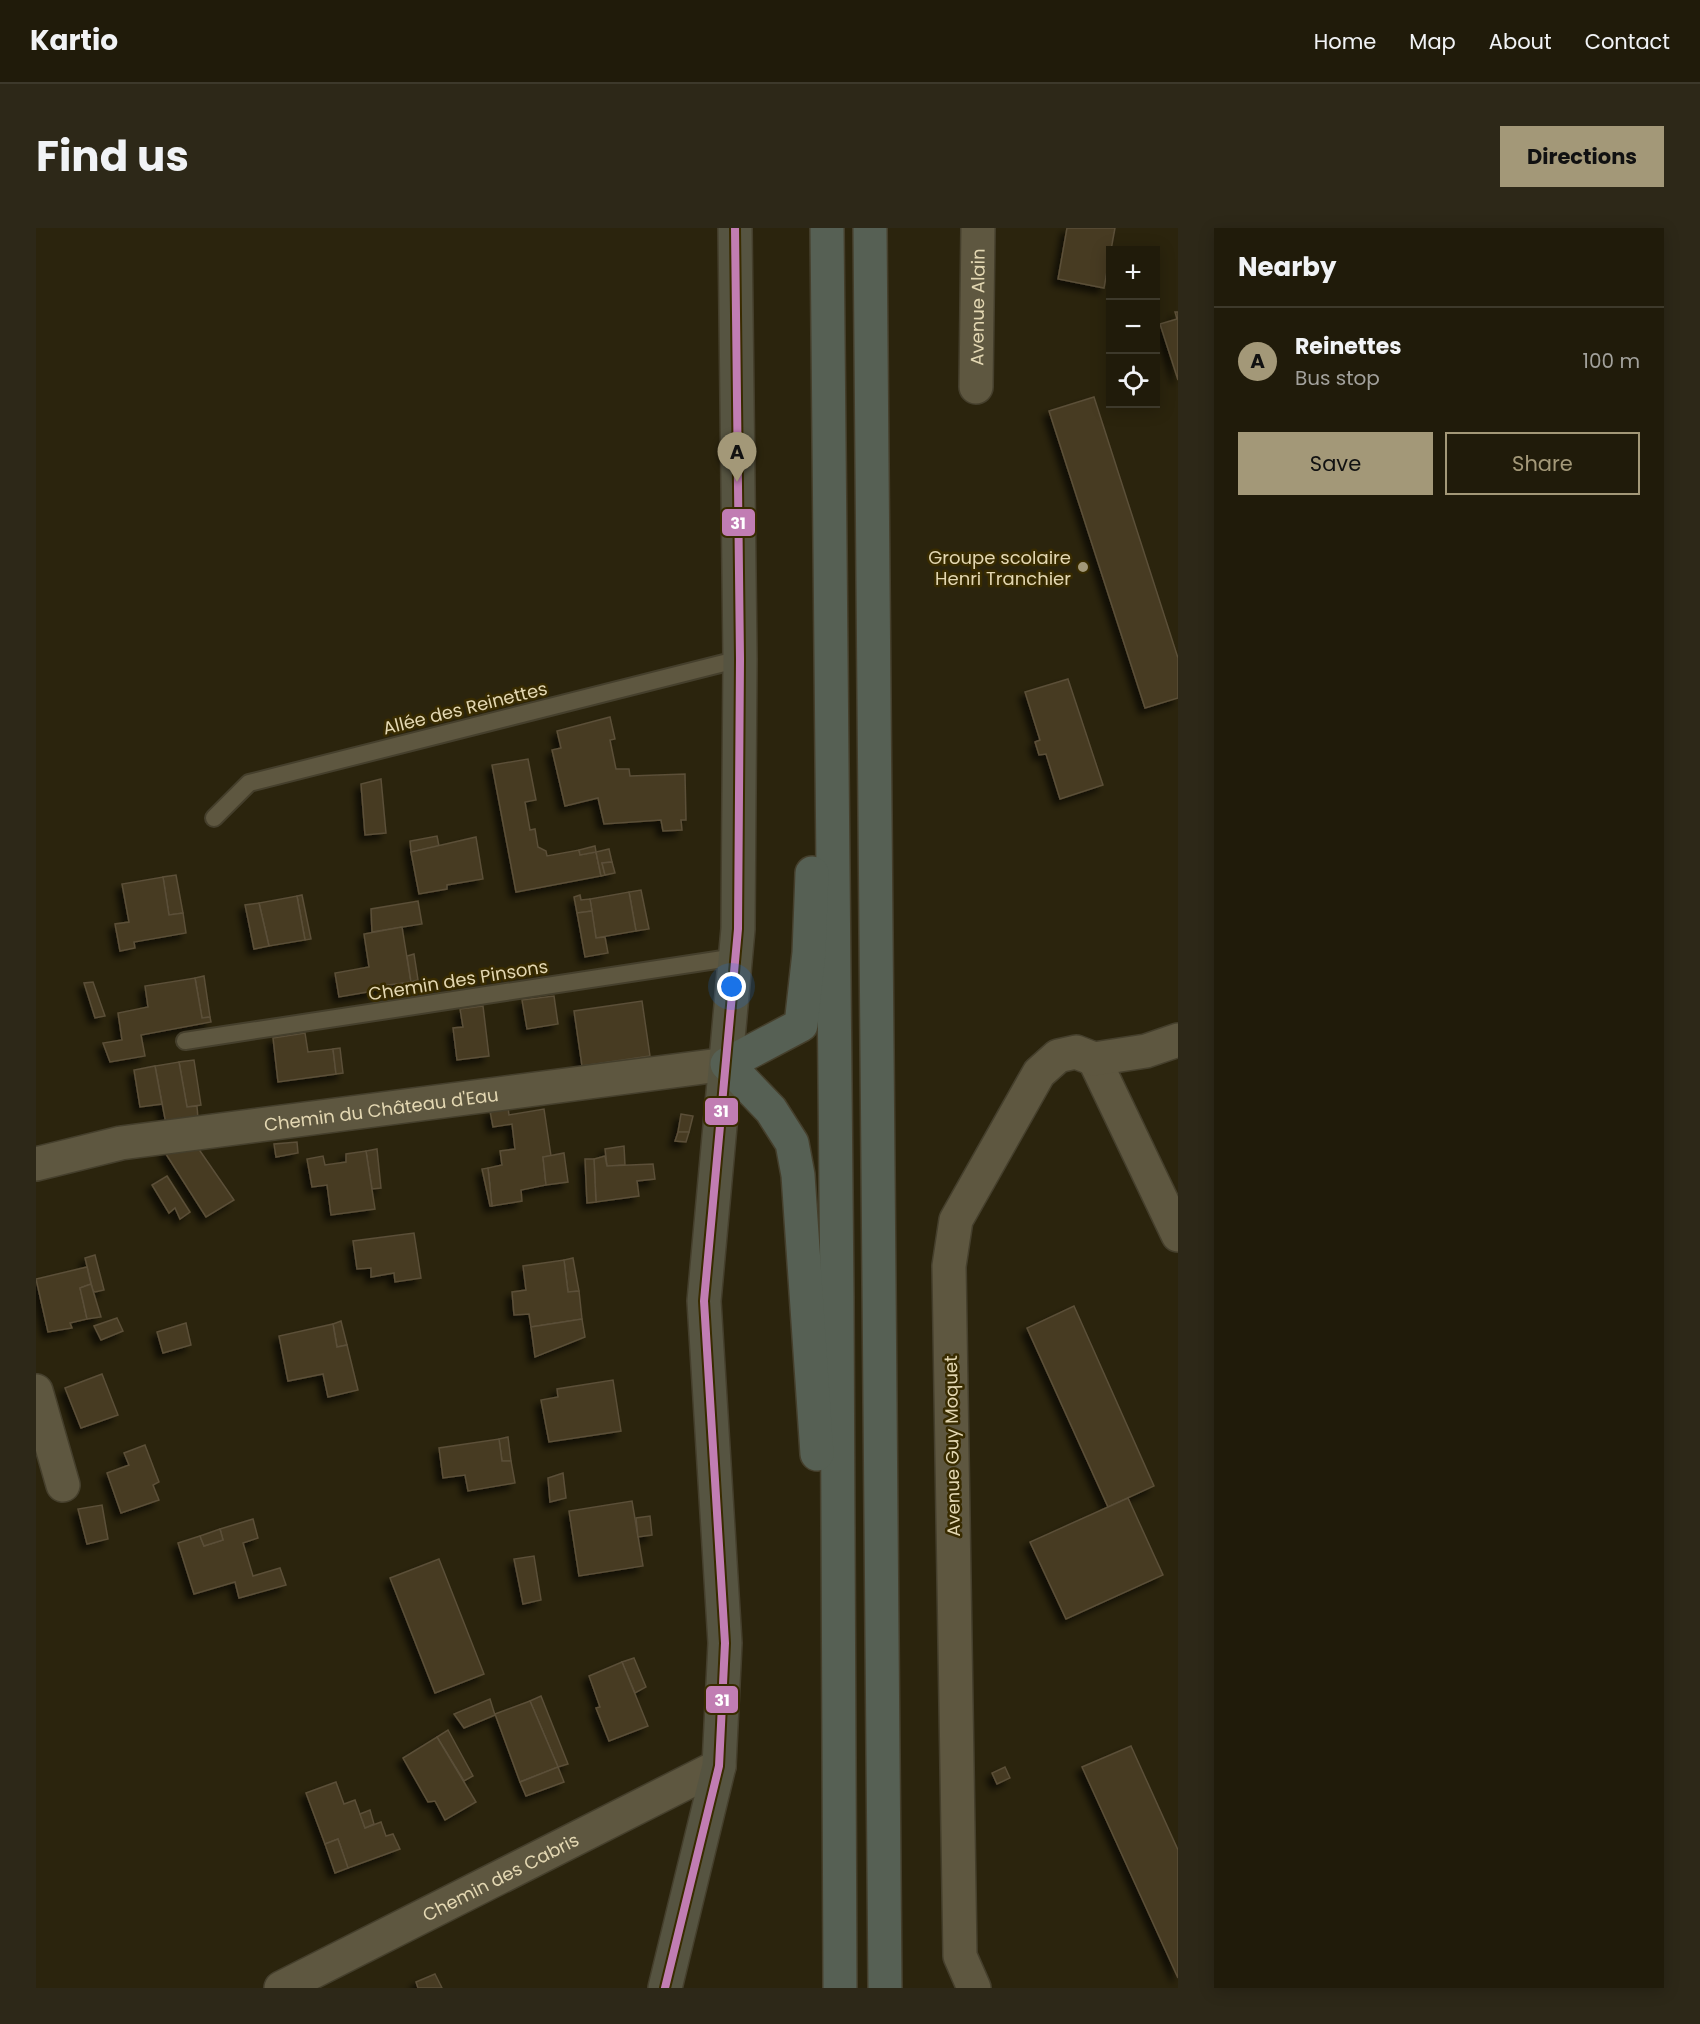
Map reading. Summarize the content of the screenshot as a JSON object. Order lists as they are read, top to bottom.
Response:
{
  "streets": {
    "street": [
      "Avenue Alain",
      "Chemin du Château d'Eau",
      "Avenue Guy Moquet",
      "Chemin des Cabris"
    ],
    "lane": ["Allée des Reinettes", "Chemin des Pinsons"]
  },
  "places": ["Groupe scolaire Henri Tranchier"],
  "lines": ["transit line 31"],
  "page": {
    "header": "Kartio",
    "nav": [
      "Home",
      "Map",
      "About",
      "Contact"
    ],
    "title": "Find us",
    "buttons": [
      "Directions",
      ["Save", "Share"]
    ],
    "heading": "Nearby",
    "map_buttons": ["+", "−"],
    "list": [
      {
        "mark": "A",
        "name": "Reinettes",
        "note": "Bus stop",
        "value": "100 m"
      }
    ],
    "pins": "A"
  }
}
